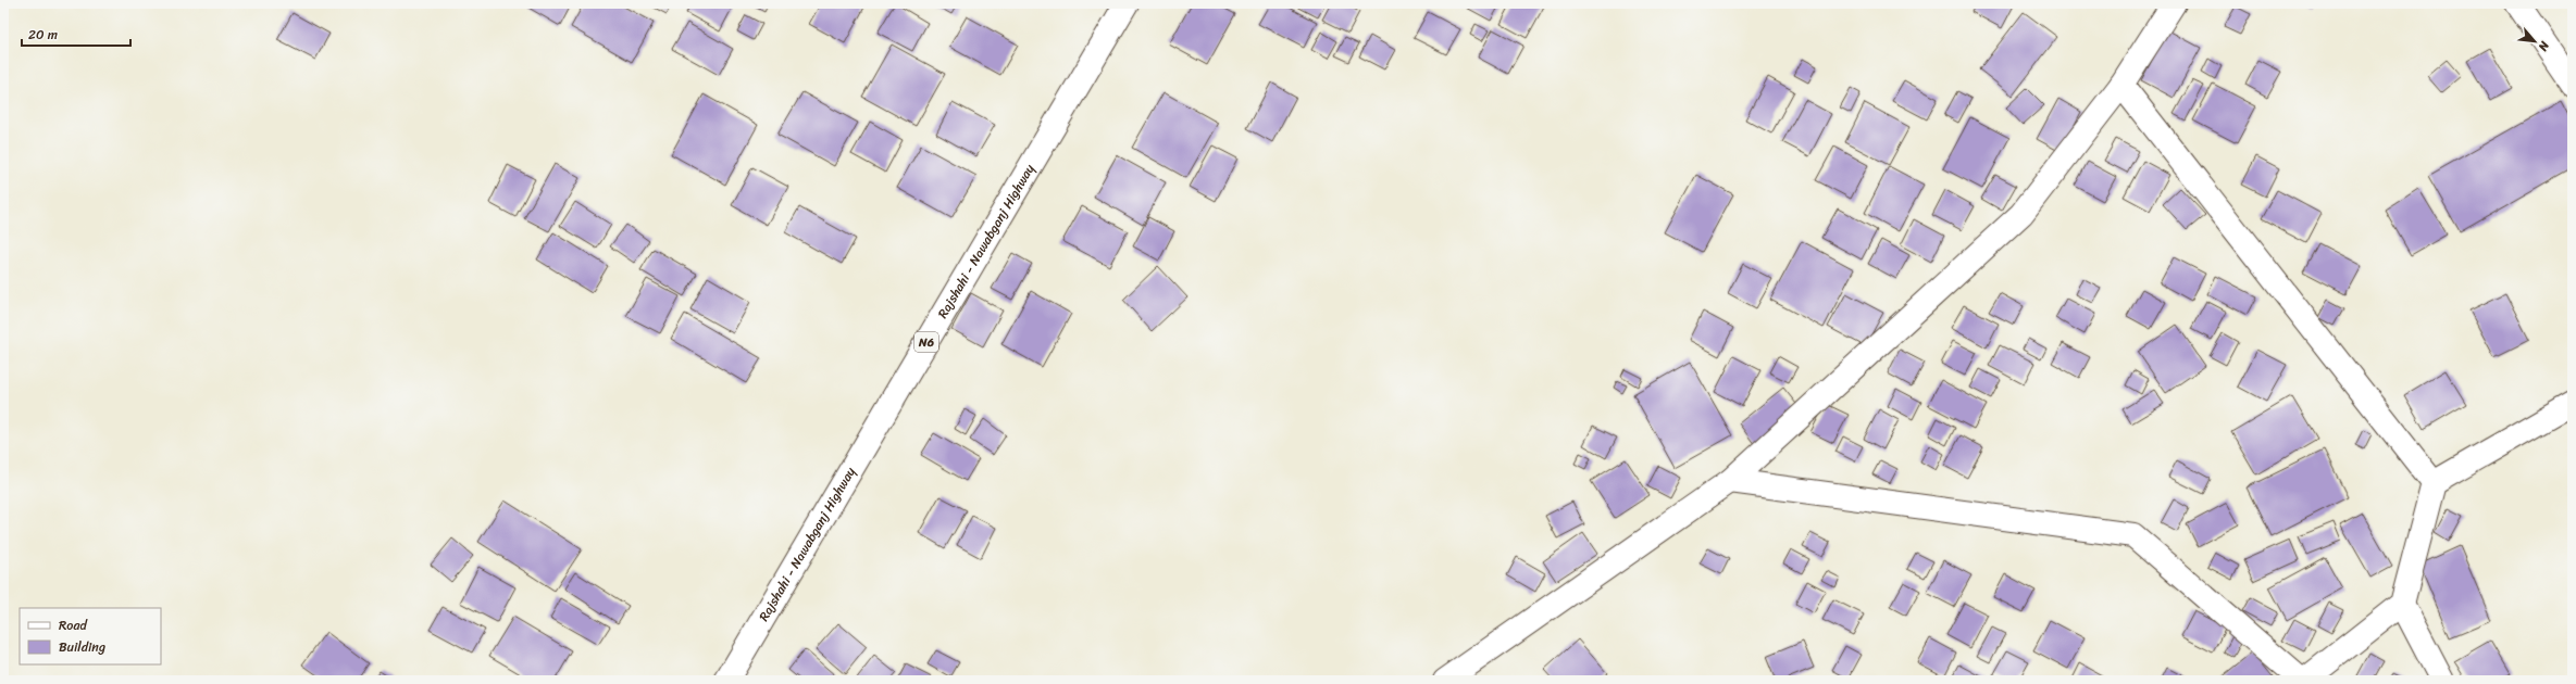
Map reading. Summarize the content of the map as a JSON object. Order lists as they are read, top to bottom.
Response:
{
  "streets": {
    "main road": ["Rajshahi - Nawabganj Highway", "N6"]
  },
  "legend": ["Road", "Building"],
  "scale_bar": "20 m",
  "north": "bottom right"
}
